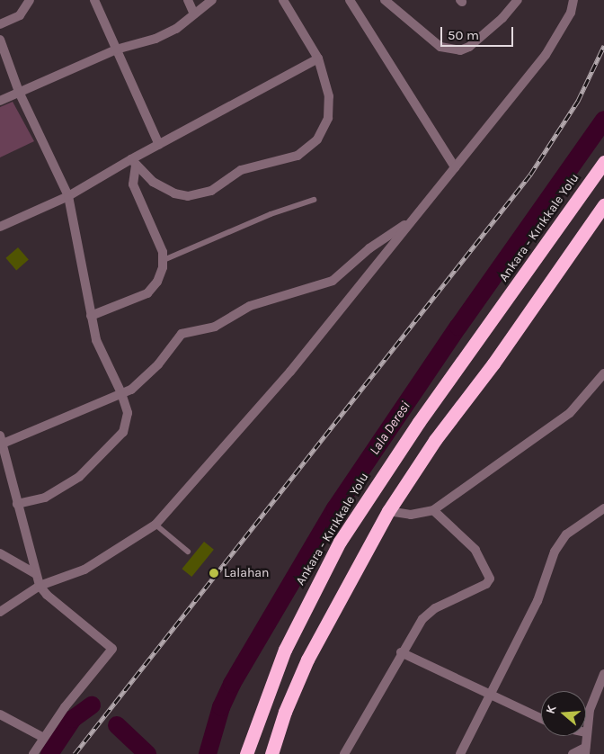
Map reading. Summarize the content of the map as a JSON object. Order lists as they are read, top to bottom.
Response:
{
  "streets": {
    "highway": ["Ankara - Kırıkkale Yolu"]
  },
  "water": ["Lala Deresi"],
  "places": ["Lalahan"],
  "scale_bar": "50 m",
  "north": "left"
}
